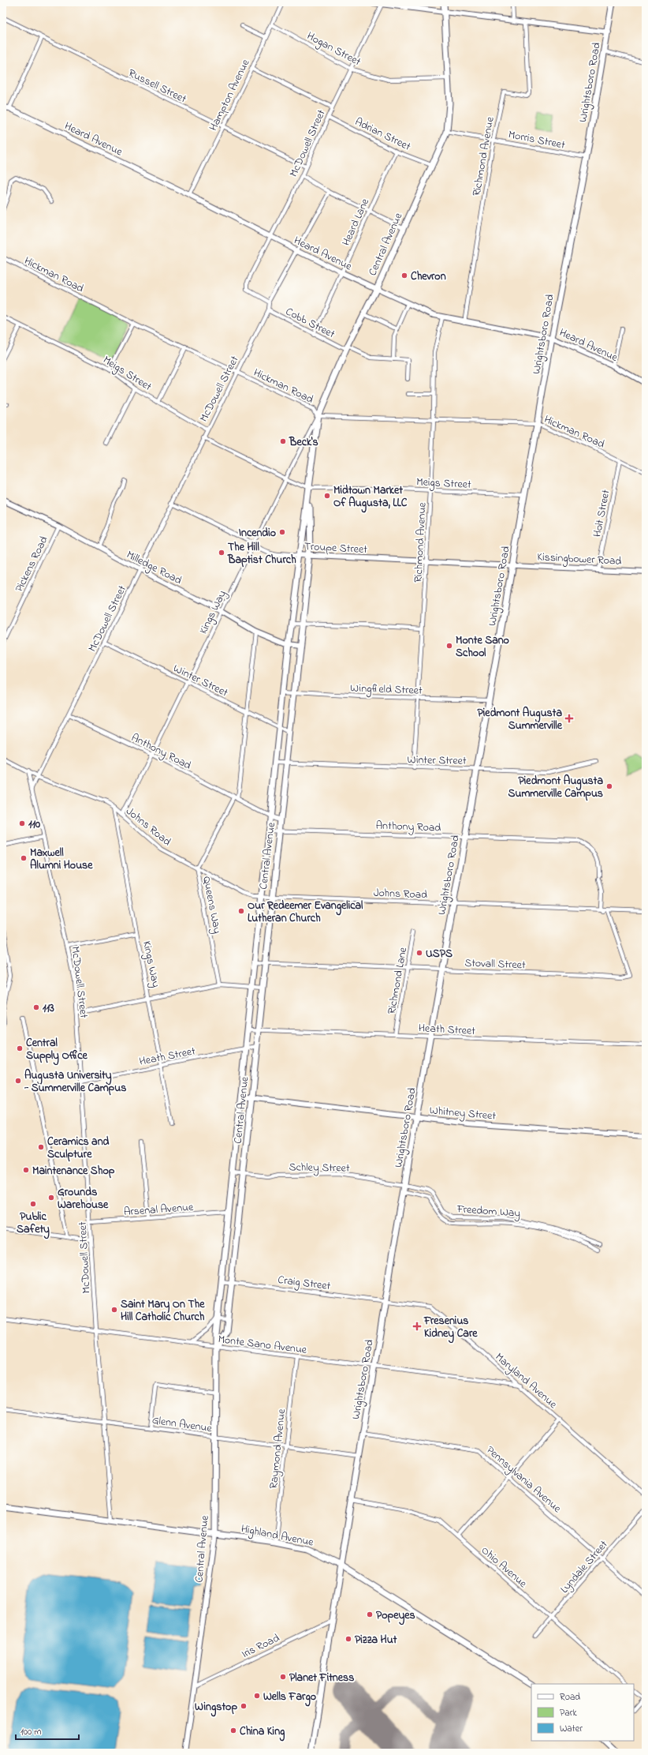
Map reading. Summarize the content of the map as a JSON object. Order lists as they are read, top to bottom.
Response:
{
  "streets": {
    "main road": ["Wrightsboro Road", "Central Avenue", "Highland Avenue"],
    "street": [
      "Hogan Street",
      "Russell Street",
      "Hampton Avenue",
      "Adrian Street",
      "Heard Avenue",
      "Morris Street",
      "McDowell Street",
      "Richmond Avenue",
      "Heard Lane",
      "Hickman Road",
      "Cobb Street",
      "Meigs Street",
      "Holt Street",
      "Troupe Street",
      "Kissingbower Road",
      "Pickens Road",
      "Milledge Road",
      "Kings Way",
      "Winter Street",
      "Wingfield Street",
      "Anthony Road",
      "Johns Road",
      "Queens Way",
      "Stovall Street",
      "Richmond Lane",
      "Heath Street",
      "Whitney Street",
      "Schley Street",
      "Arsenal Avenue",
      "Freedom Way",
      "Craig Street",
      "Monte Sano Avenue",
      "Maryland Avenue",
      "Glenn Avenue",
      "Raymond Avenue",
      "Pennsylvania Avenue",
      "Ohio Avenue",
      "Lyndale Street",
      "Iris Road"
    ]
  },
  "crossings": [
    ["Hogan Street", "Hampton Avenue"],
    ["Hogan Street", "McDowell Street"],
    ["Hogan Street", "Central Avenue"],
    ["Wrightsboro Road", "Heard Avenue"],
    ["Wrightsboro Road", "Morris Street"],
    ["Wrightsboro Road", "Hickman Road"],
    ["Wrightsboro Road", "Meigs Street"],
    ["Wrightsboro Road", "Troupe Street"],
    ["Wrightsboro Road", "Kissingbower Road"],
    ["Wrightsboro Road", "Winter Street"],
    ["Wrightsboro Road", "Wingfield Street"],
    ["Wrightsboro Road", "Anthony Road"],
    ["Wrightsboro Road", "Johns Road"],
    ["Wrightsboro Road", "Stovall Street"],
    ["Wrightsboro Road", "Heath Street"],
    ["Wrightsboro Road", "Whitney Street"],
    ["Wrightsboro Road", "Schley Street"],
    ["Wrightsboro Road", "Freedom Way"],
    ["Wrightsboro Road", "Craig Street"],
    ["Wrightsboro Road", "Monte Sano Avenue"],
    ["Wrightsboro Road", "Maryland Avenue"],
    ["Wrightsboro Road", "Glenn Avenue"],
    ["Wrightsboro Road", "Pennsylvania Avenue"],
    ["Wrightsboro Road", "Highland Avenue"],
    ["Wrightsboro Road", "Ohio Avenue"],
    ["Wrightsboro Road", "Iris Road"],
    ["Russell Street", "Hampton Avenue"],
    ["Russell Street", "McDowell Street"],
    ["Hampton Avenue", "Heard Avenue"],
    ["Adrian Street", "McDowell Street"],
    ["Adrian Street", "Heard Lane"],
    ["Adrian Street", "Central Avenue"],
    ["Heard Avenue", "McDowell Street"],
    ["Heard Avenue", "Richmond Avenue"],
    ["Heard Avenue", "Heard Lane"],
    ["Heard Avenue", "Central Avenue"],
    ["Morris Street", "Richmond Avenue"],
    ["Morris Street", "Central Avenue"],
    ["McDowell Street", "Hickman Road"],
    ["McDowell Street", "Cobb Street"],
    ["McDowell Street", "Meigs Street"],
    ["McDowell Street", "Troupe Street"],
    ["McDowell Street", "Milledge Road"],
    ["McDowell Street", "Winter Street"],
    ["McDowell Street", "Anthony Road"],
    ["McDowell Street", "Johns Road"],
    ["McDowell Street", "Heath Street"],
    ["McDowell Street", "Arsenal Avenue"],
    ["McDowell Street", "Monte Sano Avenue"],
    ["McDowell Street", "Glenn Avenue"],
    ["McDowell Street", "Highland Avenue"],
    ["Richmond Avenue", "Hickman Road"],
    ["Richmond Avenue", "Meigs Street"],
    ["Richmond Avenue", "Troupe Street"],
    ["Richmond Avenue", "Winter Street"],
    ["Richmond Avenue", "Wingfield Street"],
    ["Heard Lane", "Cobb Street"],
    ["Central Avenue", "Hickman Road"],
    ["Central Avenue", "Cobb Street"],
    ["Central Avenue", "Meigs Street"],
    ["Central Avenue", "Troupe Street"],
    ["Central Avenue", "Milledge Road"],
    ["Central Avenue", "Kings Way"],
    ["Central Avenue", "Winter Street"],
    ["Central Avenue", "Wingfield Street"],
    ["Central Avenue", "Anthony Road"],
    ["Central Avenue", "Johns Road"],
    ["Central Avenue", "Stovall Street"],
    ["Central Avenue", "Heath Street"],
    ["Central Avenue", "Whitney Street"],
    ["Central Avenue", "Schley Street"],
    ["Central Avenue", "Arsenal Avenue"],
    ["Central Avenue", "Craig Street"],
    ["Central Avenue", "Monte Sano Avenue"],
    ["Central Avenue", "Glenn Avenue"],
    ["Central Avenue", "Highland Avenue"],
    ["Central Avenue", "Iris Road"],
    ["Hickman Road", "Holt Street"],
    ["Hickman Road", "Kings Way"],
    ["Meigs Street", "Kings Way"],
    ["Holt Street", "Kissingbower Road"],
    ["Troupe Street", "Kissingbower Road"],
    ["Troupe Street", "Kings Way"],
    ["Pickens Road", "Milledge Road"],
    ["Milledge Road", "Kings Way"],
    ["Kings Way", "Winter Street"],
    ["Kings Way", "Anthony Road"],
    ["Kings Way", "Johns Road"],
    ["Kings Way", "Heath Street"],
    ["Anthony Road", "Johns Road"],
    ["Anthony Road", "Queens Way"],
    ["Johns Road", "Queens Way"],
    ["Johns Road", "Stovall Street"],
    ["Stovall Street", "Richmond Lane"],
    ["Richmond Lane", "Heath Street"],
    ["Schley Street", "Freedom Way"],
    ["Craig Street", "Maryland Avenue"],
    ["Monte Sano Avenue", "Maryland Avenue"],
    ["Monte Sano Avenue", "Raymond Avenue"],
    ["Glenn Avenue", "Raymond Avenue"],
    ["Raymond Avenue", "Highland Avenue"],
    ["Pennsylvania Avenue", "Lyndale Street"],
    ["Ohio Avenue", "Lyndale Street"]
  ],
  "places": {
    "other": [
      "Chevron",
      "Beck's",
      "Midtown Market Of Augusta, LLC",
      "Incendio",
      "The Hill Baptist Church",
      "Monte Sano School",
      "Piedmont Augusta Summerville Campus",
      "110",
      "Maxwell Alumni House",
      "Our Redeemer Evangelical Lutheran Church",
      "USPS",
      "113",
      "Central Supply Office",
      "Augusta University - Summerville Campus",
      "Ceramics and Sculpture",
      "Maintenance Shop",
      "Grounds Warehouse",
      "Public Safety",
      "Saint Mary On The Hill Catholic Church",
      "Popeyes",
      "Pizza Hut",
      "Planet Fitness",
      "Wells Fargo",
      "Wingstop",
      "China King"
    ],
    "health": ["Piedmont Augusta Summerville", "Fresenius Kidney Care"]
  },
  "legend": ["Road", "Park", "Water"],
  "scale_bar": "100 m"
}
